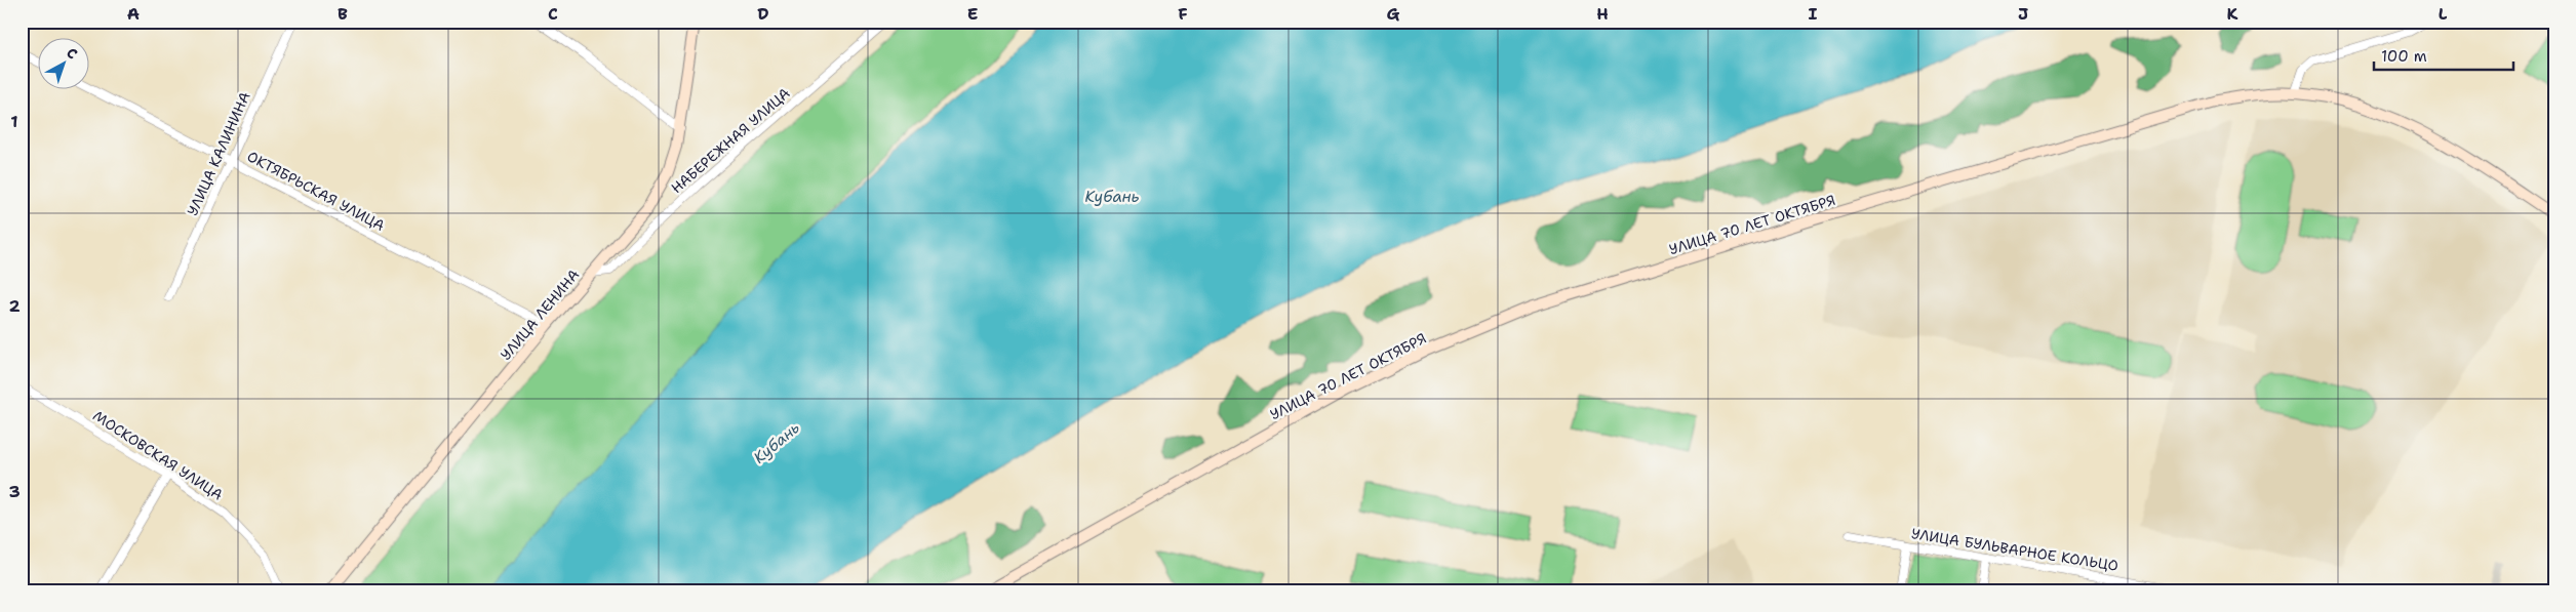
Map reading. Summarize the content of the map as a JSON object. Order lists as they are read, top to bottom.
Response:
{
  "streets": {
    "main road": ["УЛИЦА 70 ЛЕТ ОКТЯБРЯ", "УЛИЦА ЛЕНИНА"],
    "street": [
      "НАБЕРЕЖНАЯ УЛИЦА",
      "УЛИЦА КАЛИНИНА",
      "ОКТЯБРЬСКАЯ УЛИЦА",
      "МОСКОВСКАЯ УЛИЦА",
      "УЛИЦА БУЛЬВАРНОЕ КОЛЬЦО"
    ]
  },
  "crossings": [
    ["НАБЕРЕЖНАЯ УЛИЦА", "УЛИЦА ЛЕНИНА"],
    ["УЛИЦА КАЛИНИНА", "ОКТЯБРЬСКАЯ УЛИЦА"],
    ["ОКТЯБРЬСКАЯ УЛИЦА", "УЛИЦА ЛЕНИНА"]
  ],
  "water": ["Кубань"],
  "scale_bar": "100 m",
  "north": "top right",
  "grid": {
    "columns": [
      "A",
      "B",
      "C",
      "D",
      "E",
      "F",
      "G",
      "H",
      "I",
      "J",
      "K",
      "L"
    ],
    "rows": ["1", "2", "3"]
  }
}
